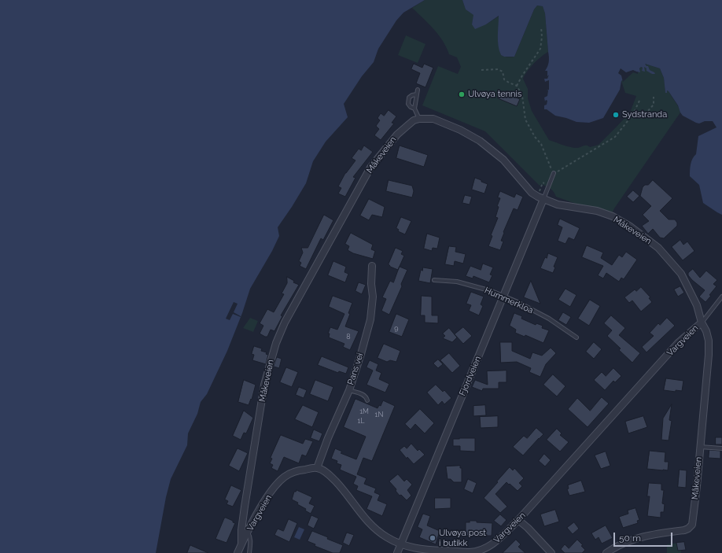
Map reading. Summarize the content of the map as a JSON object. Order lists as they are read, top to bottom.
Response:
{
  "streets": {
    "street": [
      "Måkeveien",
      "Vargveien",
      "Pans vei",
      "Fjordveien"
    ],
    "lane": ["Hummerkloa"]
  },
  "crossings": [
    ["Måkeveien", "Vargveien"],
    ["Måkeveien", "Fjordveien"],
    ["Hummerkloa", "Fjordveien"],
    ["Vargveien", "Pans vei"],
    ["Vargveien", "Fjordveien"]
  ],
  "places": ["Ulvøya tennis", "Sydstranda", "Ulvøya post i butikk"],
  "house_numbers": [
    "9",
    "8",
    "1M",
    "1N",
    "1L"
  ],
  "scale_bar": "50 m"
}
